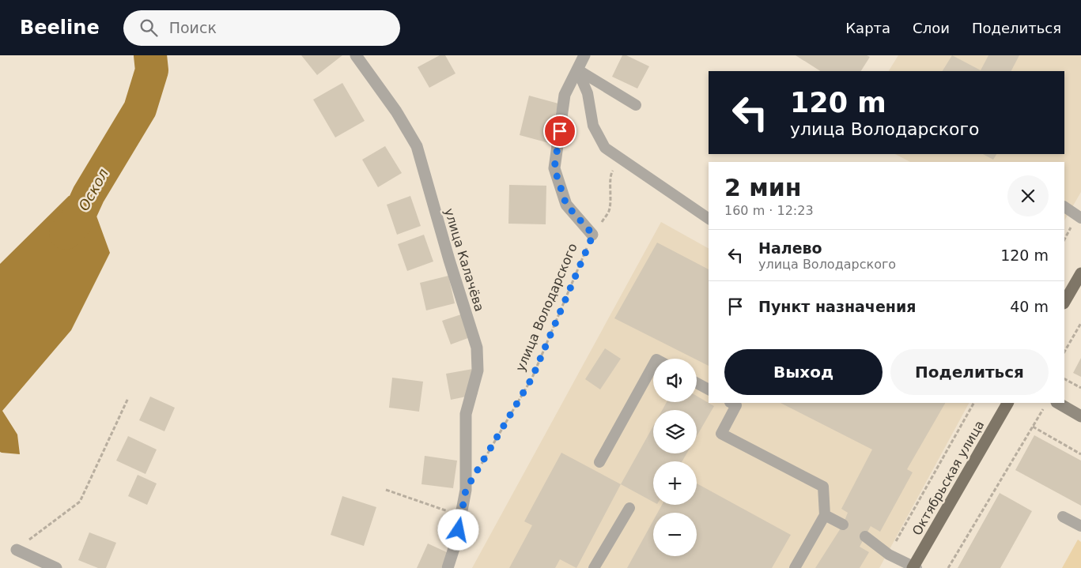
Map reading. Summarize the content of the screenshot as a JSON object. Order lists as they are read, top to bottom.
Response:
{
  "streets": {
    "main road": ["Октябрьская улица"],
    "street": ["улица Калачёва", "улица Володарского"]
  },
  "crossings": [
    ["улица Калачёва", "улица Володарского"]
  ],
  "water": ["Оскол"],
  "page": {
    "header": "Beeline",
    "search": "Поиск",
    "nav": ["Карта", "Слои", "Поделиться"],
    "turn": ["120 m", "улица Володарского"],
    "heading": ["2 мин", "160 m · 12:23"],
    "list": [
      {
        "name": "Налево",
        "note": "улица Володарского",
        "value": "120 m"
      },
      {
        "name": "Пункт назначения",
        "value": "40 m"
      }
    ],
    "buttons": ["Выход", "Поделиться"],
    "map_buttons": ["+", "−"]
  }
}
